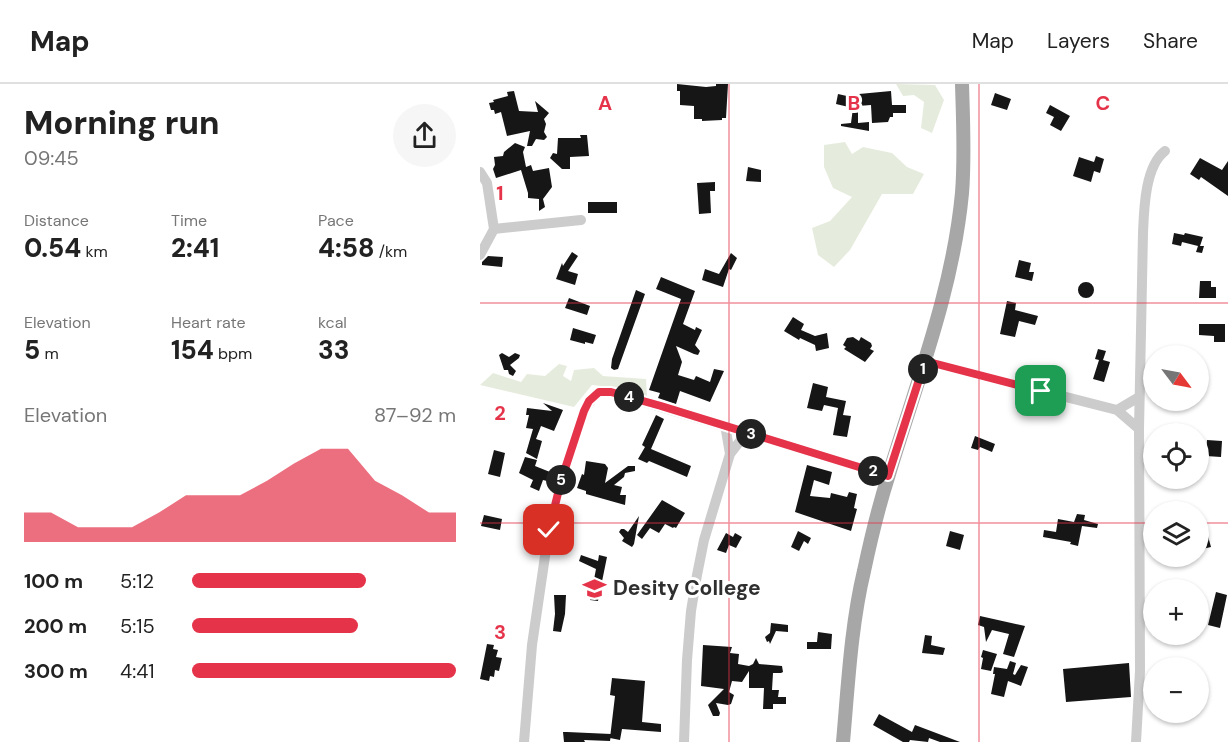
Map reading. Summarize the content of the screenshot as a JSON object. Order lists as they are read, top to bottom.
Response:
{
  "places": {
    "school or university": ["Desity College"]
  },
  "north": "bottom right",
  "page": {
    "header": "Map",
    "nav": ["Map", "Layers", "Share"],
    "heading": ["Morning run", "09:45"],
    "stats": [
      ["Distance", "0.54 km"],
      ["Time", "2:41"],
      ["Pace", "4:58 /km"],
      ["Elevation", "5 m"],
      ["Heart rate", "154 bpm"],
      ["kcal", "33"]
    ],
    "map_buttons": ["+", "−"],
    "pins": [
      "1",
      "4",
      "3",
      "2",
      "5"
    ],
    "chart": ["Elevation", "87–92 m"],
    "list": [
      {
        "name": "100 m",
        "note": "5:12"
      },
      {
        "name": "200 m",
        "note": "5:15"
      },
      {
        "name": "300 m",
        "note": "4:41"
      }
    ]
  },
  "grid": {
    "columns": ["A", "B", "C"],
    "rows": ["1", "2", "3"]
  }
}
